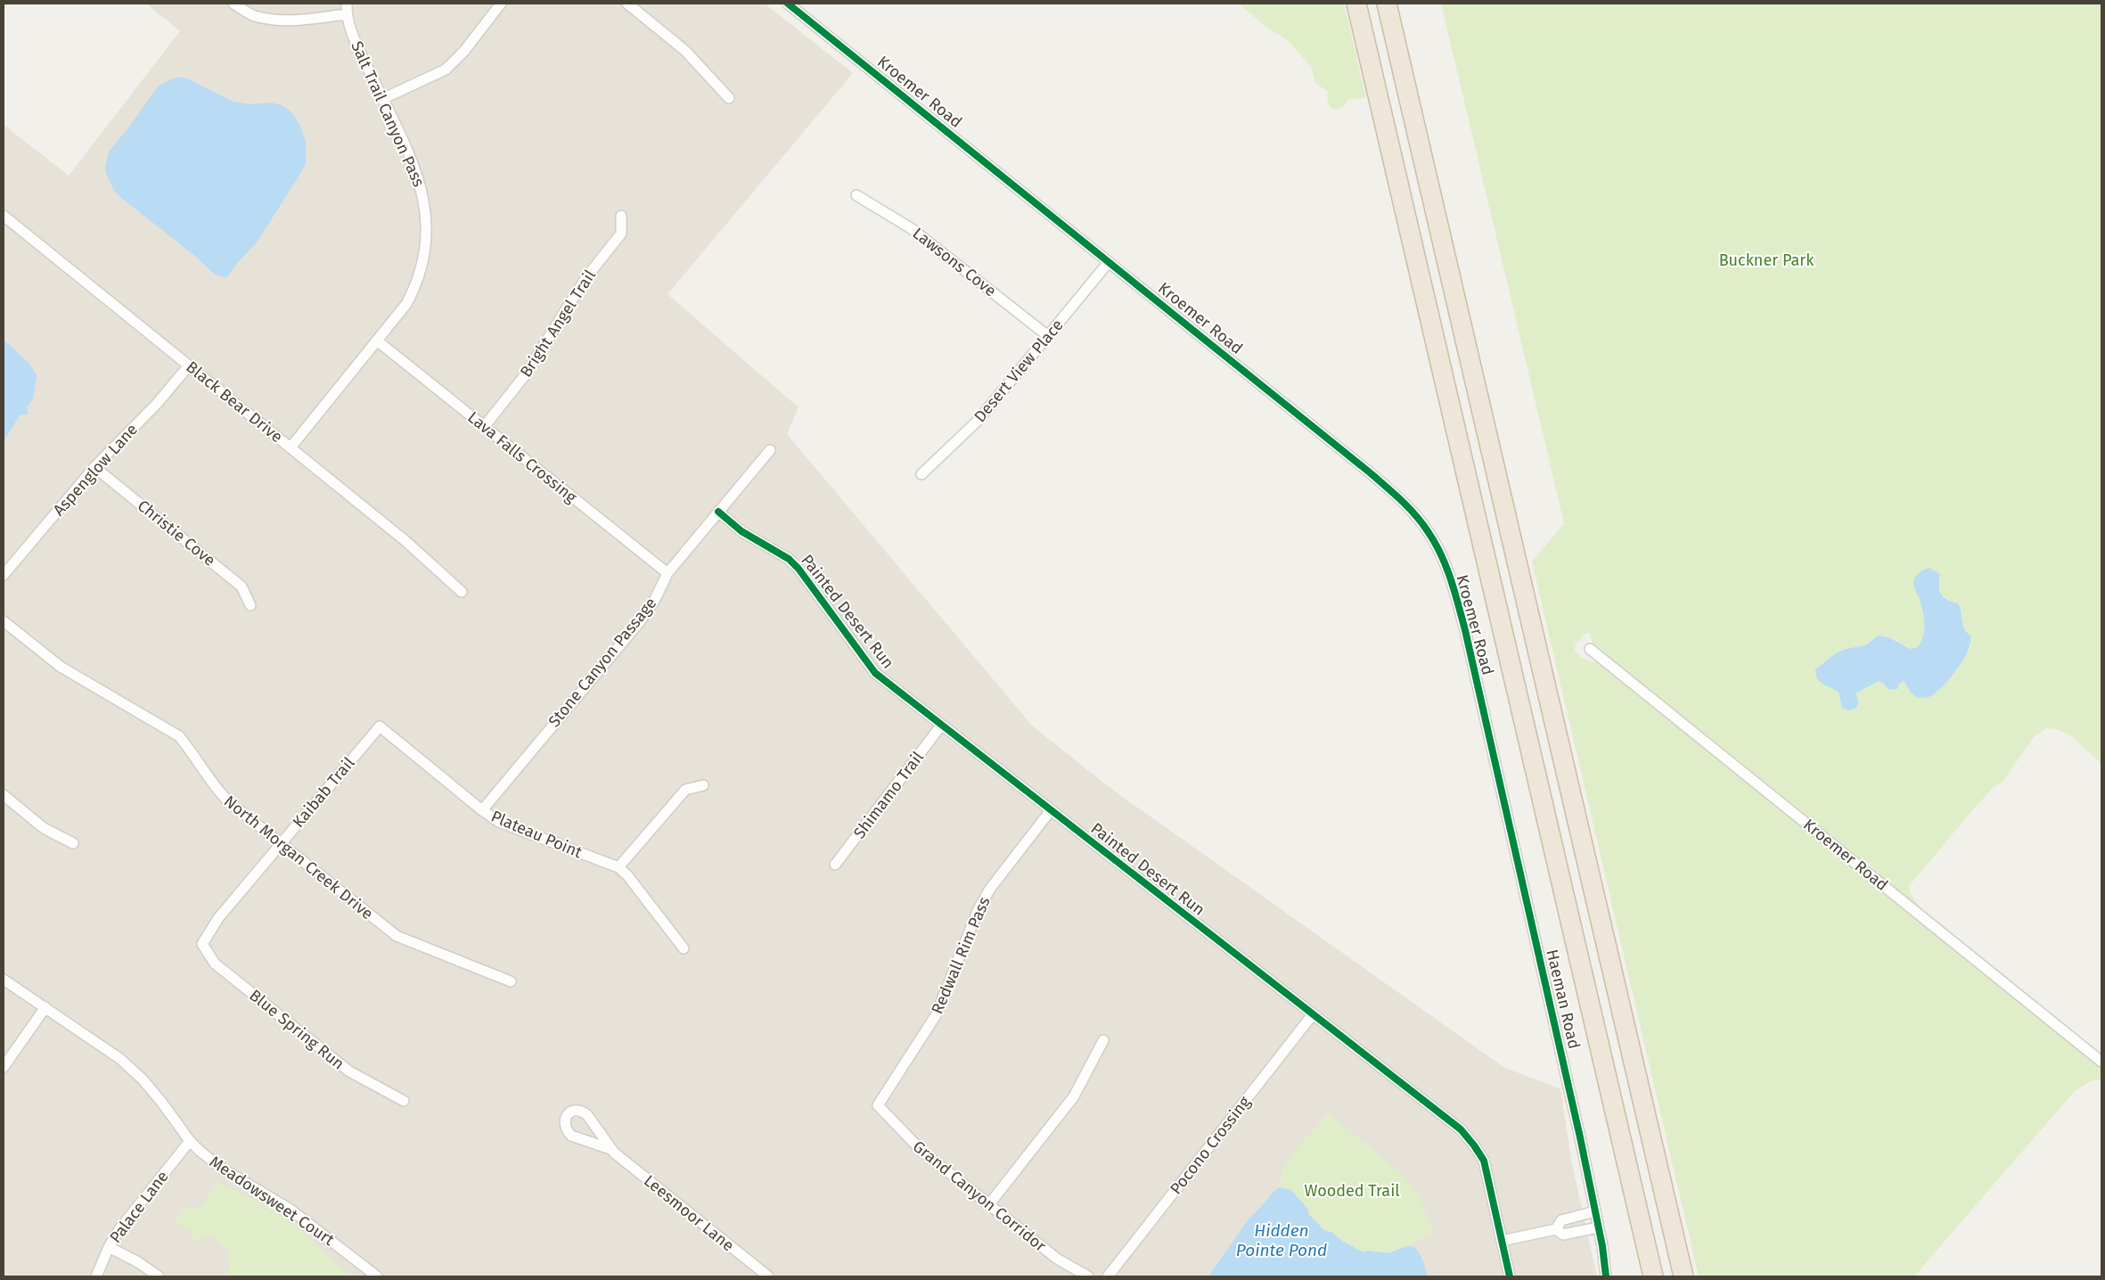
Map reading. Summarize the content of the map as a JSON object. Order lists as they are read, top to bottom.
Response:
{
  "streets": {
    "street": [
      "Kroemer Road",
      "Salt Trail Canyon Pass",
      "Lawsons Cove",
      "Bright Angel Trail",
      "Desert View Place",
      "Black Bear Drive",
      "Lava Falls Crossing",
      "Aspenglow Lane",
      "Christie Cove",
      "Painted Desert Run",
      "Stone Canyon Passage",
      "Kaibab Trail",
      "Shimamo Trail",
      "Plateau Point",
      "North Morgan Creek Drive",
      "Redwall Rim Pass",
      "Haeman Road",
      "Blue Spring Run",
      "Pocono Crossing",
      "Grand Canyon Corridor",
      "Meadowsweet Court",
      "Palace Lane",
      "Leesmoor Lane"
    ]
  },
  "crossings": [
    ["Kroemer Road", "Desert View Place"],
    ["Kroemer Road", "Haeman Road"],
    ["Salt Trail Canyon Pass", "Black Bear Drive"],
    ["Salt Trail Canyon Pass", "Lava Falls Crossing"],
    ["Lawsons Cove", "Desert View Place"],
    ["Bright Angel Trail", "Lava Falls Crossing"],
    ["Black Bear Drive", "Aspenglow Lane"],
    ["Lava Falls Crossing", "Stone Canyon Passage"],
    ["Aspenglow Lane", "Christie Cove"],
    ["Painted Desert Run", "Stone Canyon Passage"],
    ["Painted Desert Run", "Shimamo Trail"],
    ["Painted Desert Run", "Redwall Rim Pass"],
    ["Painted Desert Run", "Pocono Crossing"],
    ["Stone Canyon Passage", "Plateau Point"],
    ["Kaibab Trail", "Plateau Point"],
    ["Kaibab Trail", "North Morgan Creek Drive"],
    ["Kaibab Trail", "Blue Spring Run"],
    ["Redwall Rim Pass", "Grand Canyon Corridor"],
    ["Meadowsweet Court", "Palace Lane"]
  ],
  "water": ["Hidden Pointe Pond"],
  "parks": ["Buckner Park", "Wooded Trail"]
}
